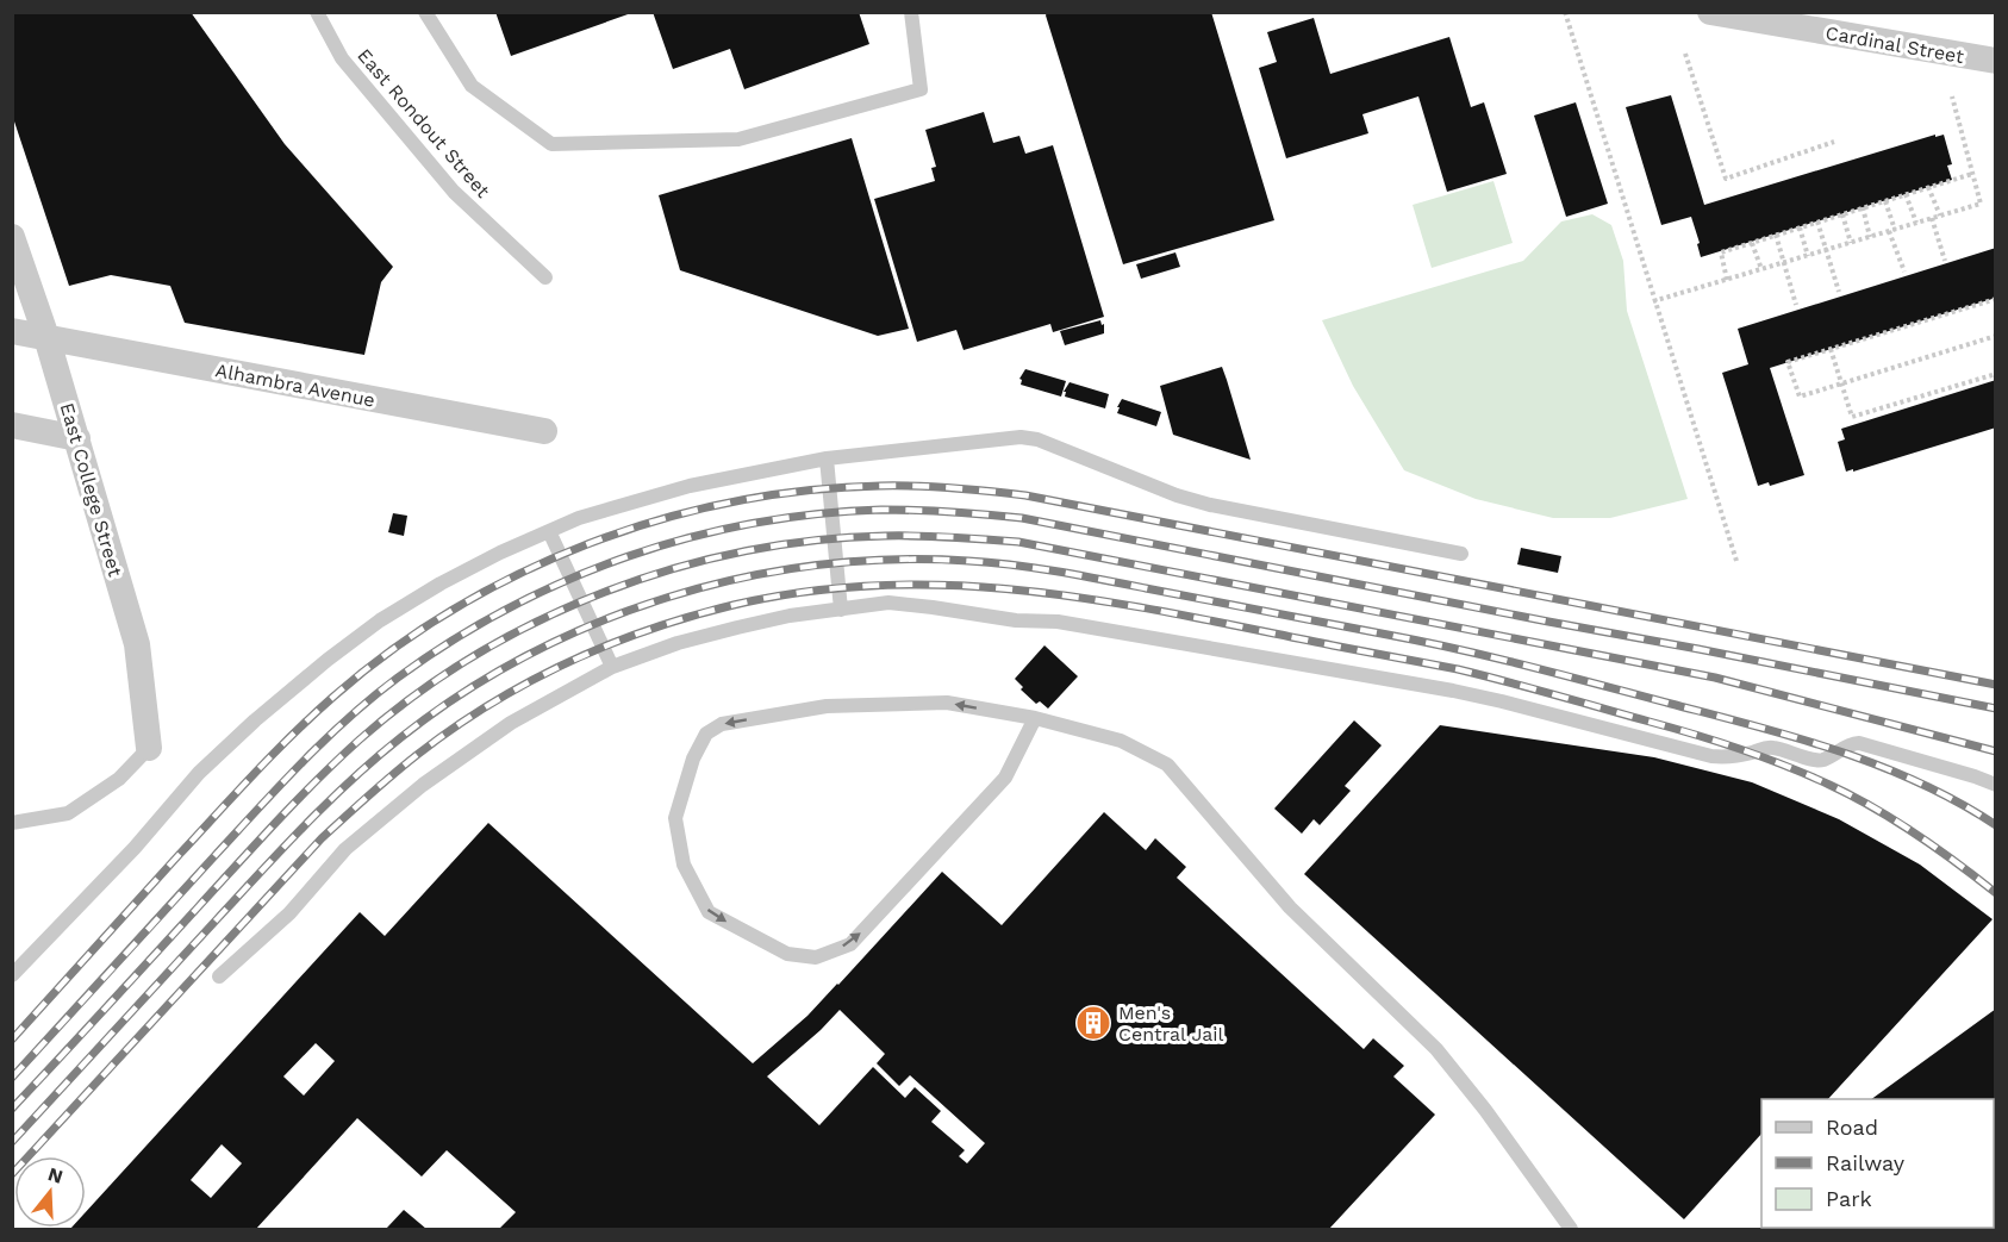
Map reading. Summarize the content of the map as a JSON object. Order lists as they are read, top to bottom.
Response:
{
  "streets": {
    "street": ["Cardinal Street", "Alhambra Avenue", "East College Street"],
    "lane": ["East Rondout Street"]
  },
  "crossings": [
    ["Alhambra Avenue", "East College Street"]
  ],
  "places": {
    "building": ["Men's Central Jail"]
  },
  "legend": ["Road", "Railway", "Park"],
  "north": "top"
}
